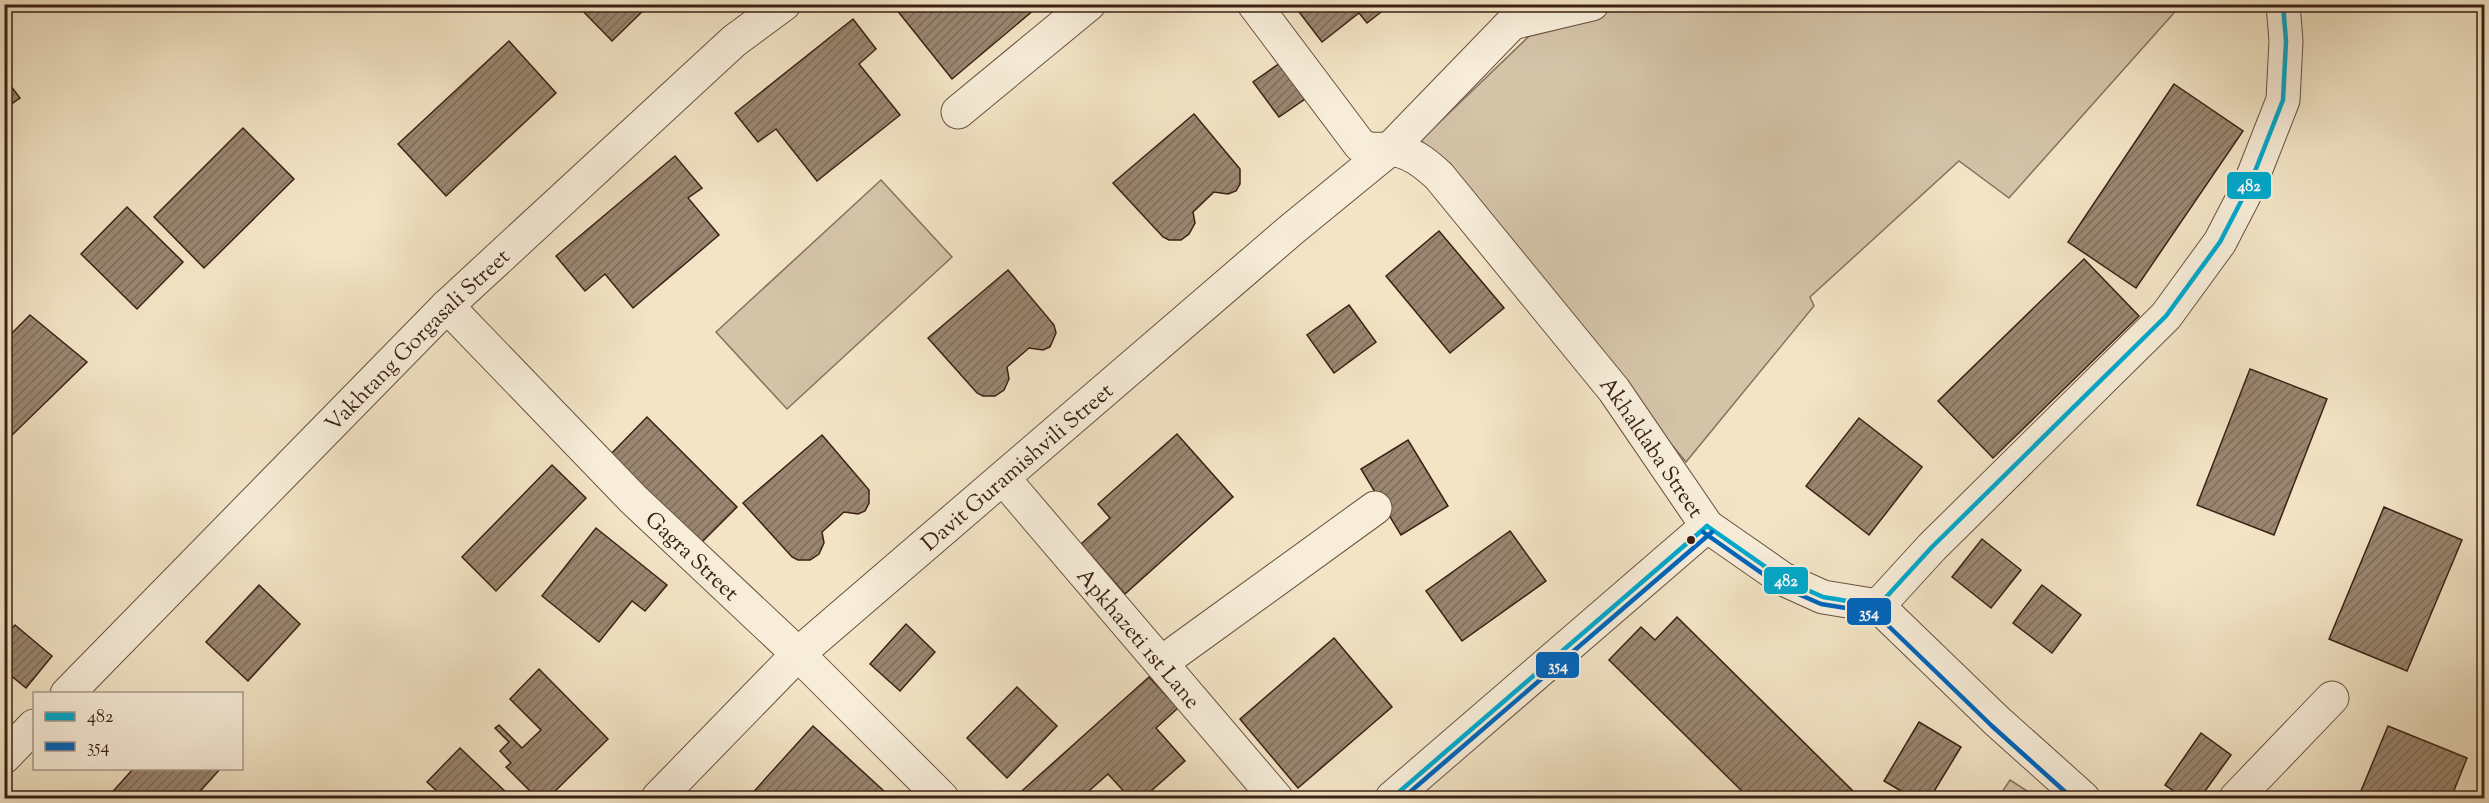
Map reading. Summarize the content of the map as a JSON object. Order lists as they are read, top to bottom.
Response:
{
  "streets": {
    "street": [
      "Vakhtang Gorgasali Street",
      "Akhaldaba Street",
      "Davit Guramishvili Street",
      "Gagra Street",
      "Apkhazeti 1st Lane"
    ]
  },
  "crossings": [
    ["Vakhtang Gorgasali Street", "Gagra Street"],
    ["Akhaldaba Street", "Davit Guramishvili Street"],
    ["Davit Guramishvili Street", "Gagra Street"],
    ["Davit Guramishvili Street", "Apkhazeti 1st Lane"]
  ],
  "lines": ["transit line 482", "transit line 354"],
  "legend": ["482", "354"]
}
